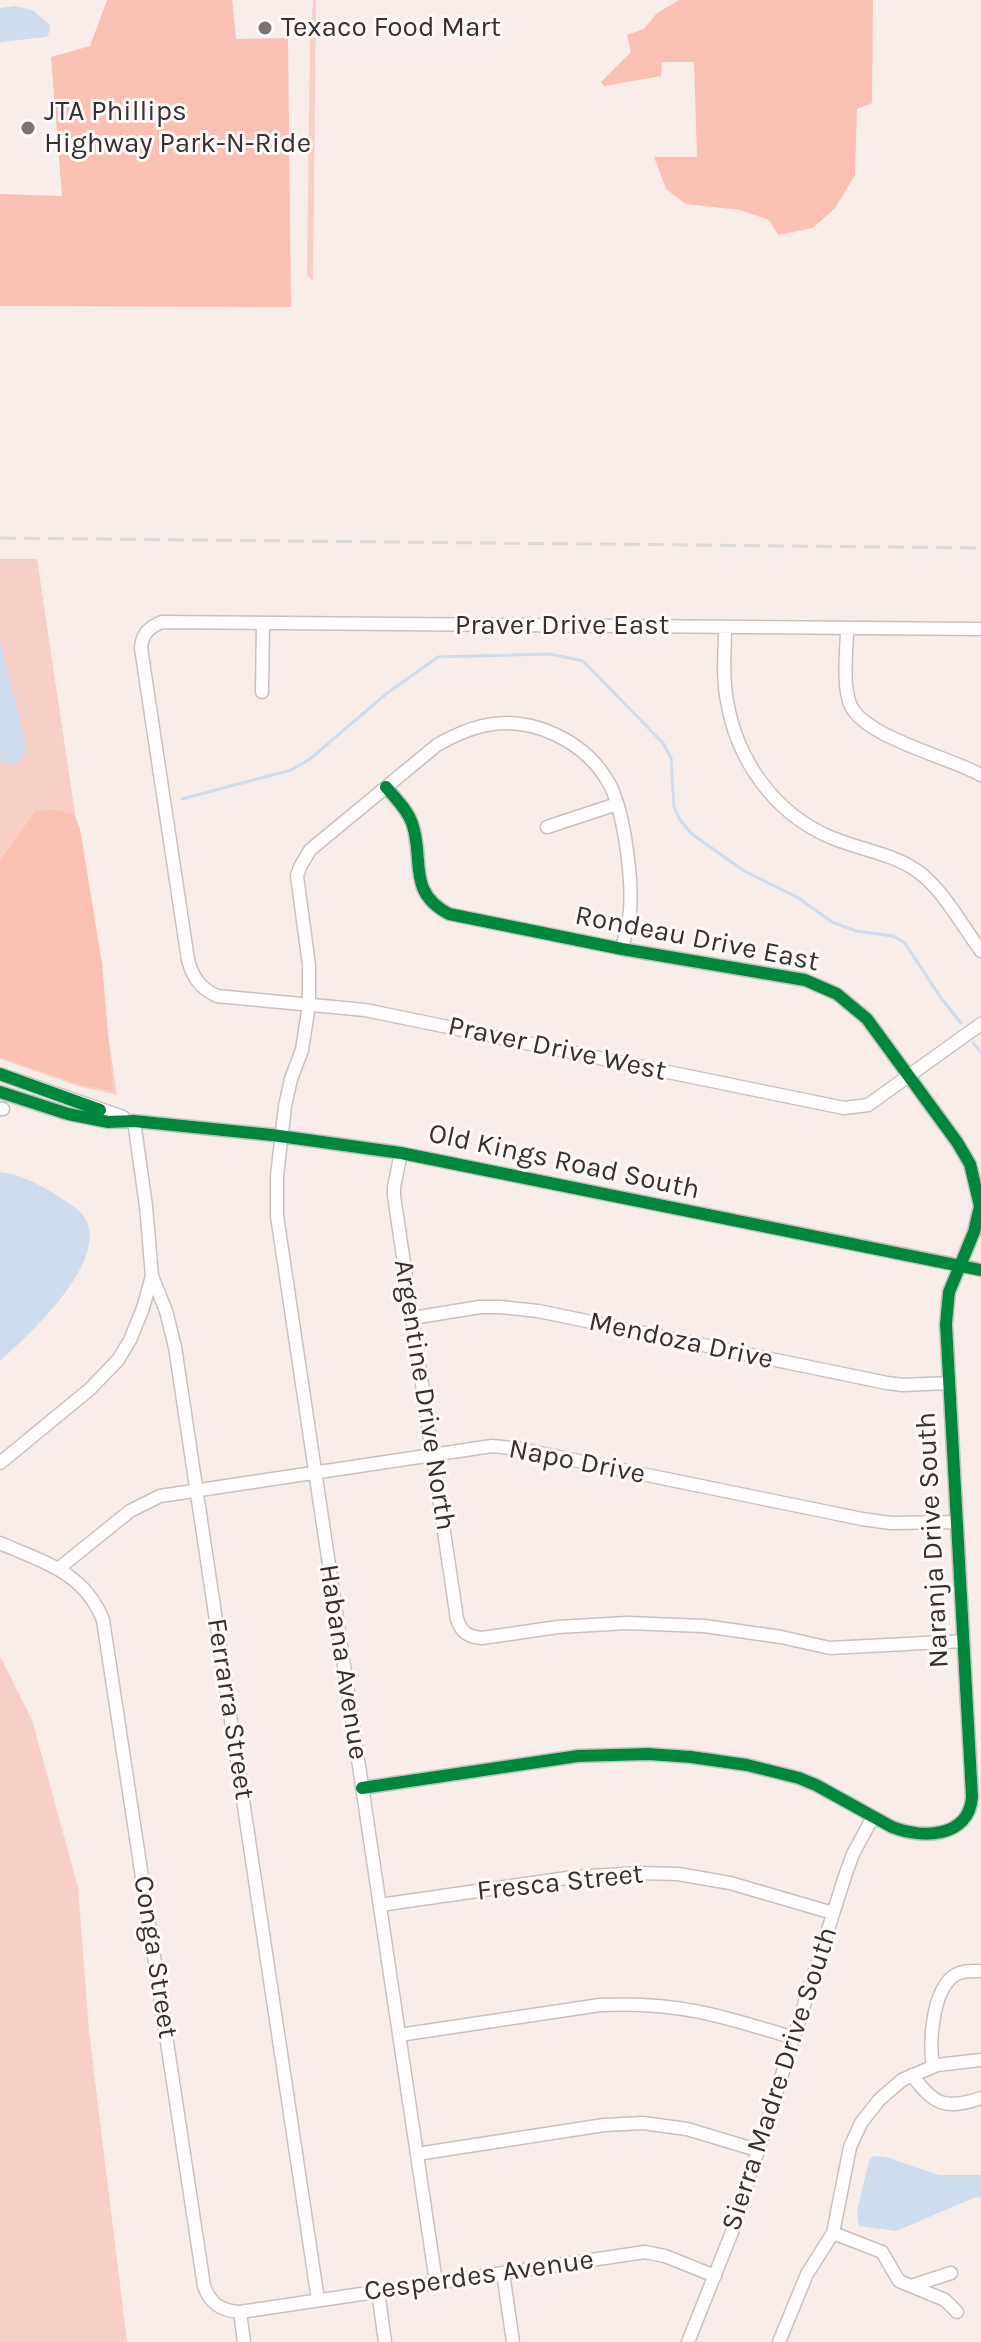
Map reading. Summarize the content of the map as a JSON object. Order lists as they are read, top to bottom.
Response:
{
  "streets": {
    "street": [
      "Praver Drive East",
      "Rondeau Drive East",
      "Praver Drive West",
      "Old Kings Road South",
      "Mendoza Drive",
      "Argentine Drive North",
      "Napo Drive",
      "Naranja Drive South",
      "Habana Avenue",
      "Ferrarra Street",
      "Fresca Street",
      "Conga Street",
      "Sierra Madre Drive South",
      "Cesperdes Avenue"
    ]
  },
  "crossings": [
    ["Praver Drive East", "Praver Drive West"],
    ["Rondeau Drive East", "Praver Drive West"],
    ["Rondeau Drive East", "Old Kings Road South"],
    ["Rondeau Drive East", "Naranja Drive South"],
    ["Rondeau Drive East", "Habana Avenue"],
    ["Praver Drive West", "Habana Avenue"],
    ["Old Kings Road South", "Argentine Drive North"],
    ["Old Kings Road South", "Naranja Drive South"],
    ["Old Kings Road South", "Habana Avenue"],
    ["Old Kings Road South", "Ferrarra Street"],
    ["Mendoza Drive", "Argentine Drive North"],
    ["Mendoza Drive", "Naranja Drive South"],
    ["Argentine Drive North", "Napo Drive"],
    ["Argentine Drive North", "Naranja Drive South"],
    ["Napo Drive", "Naranja Drive South"],
    ["Napo Drive", "Habana Avenue"],
    ["Napo Drive", "Ferrarra Street"],
    ["Napo Drive", "Conga Street"],
    ["Naranja Drive South", "Sierra Madre Drive South"],
    ["Habana Avenue", "Fresca Street"],
    ["Habana Avenue", "Cesperdes Avenue"],
    ["Ferrarra Street", "Cesperdes Avenue"],
    ["Fresca Street", "Sierra Madre Drive South"],
    ["Conga Street", "Cesperdes Avenue"],
    ["Sierra Madre Drive South", "Cesperdes Avenue"]
  ],
  "places": ["Texaco Food Mart", "JTA Phillips Highway Park-N-Ride"]
}
